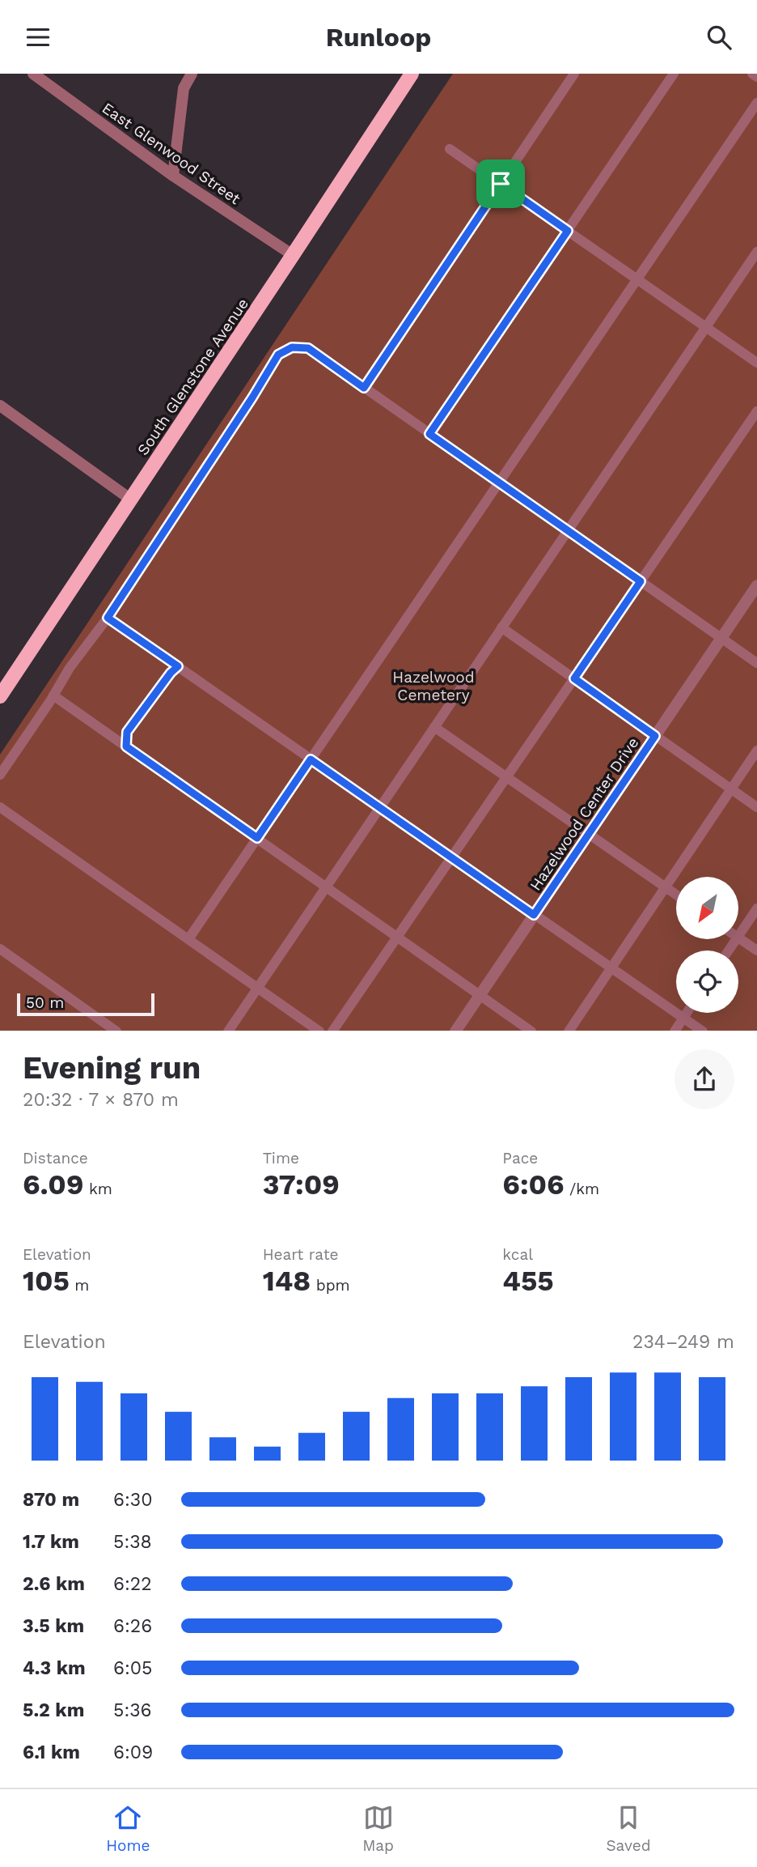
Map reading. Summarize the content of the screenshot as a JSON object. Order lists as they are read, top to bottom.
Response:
{
  "streets": {
    "main road": ["South Glenstone Avenue"],
    "street": ["East Glenwood Street", "Hazelwood Center Drive"]
  },
  "crossings": [
    ["East Glenwood Street", "South Glenstone Avenue"]
  ],
  "parks": ["Hazelwood Cemetery"],
  "scale_bar": "50 m",
  "north": "bottom left",
  "page": {
    "header": "Runloop",
    "scale": "50 m",
    "heading": ["Evening run", "20:32 · 7 × 870 m"],
    "stats": [
      ["Distance", "6.09 km"],
      ["Time", "37:09"],
      ["Pace", "6:06 /km"],
      ["Elevation", "105 m"],
      ["Heart rate", "148 bpm"],
      ["kcal", "455"]
    ],
    "chart": ["Elevation", "234–249 m"],
    "list": [
      {
        "name": "870 m",
        "note": "6:30"
      },
      {
        "name": "1.7 km",
        "note": "5:38"
      },
      {
        "name": "2.6 km",
        "note": "6:22"
      },
      {
        "name": "3.5 km",
        "note": "6:26"
      },
      {
        "name": "4.3 km",
        "note": "6:05"
      },
      {
        "name": "5.2 km",
        "note": "5:36"
      },
      {
        "name": "6.1 km",
        "note": "6:09"
      }
    ],
    "tabs": ["Home", "Map", "Saved"]
  }
}
